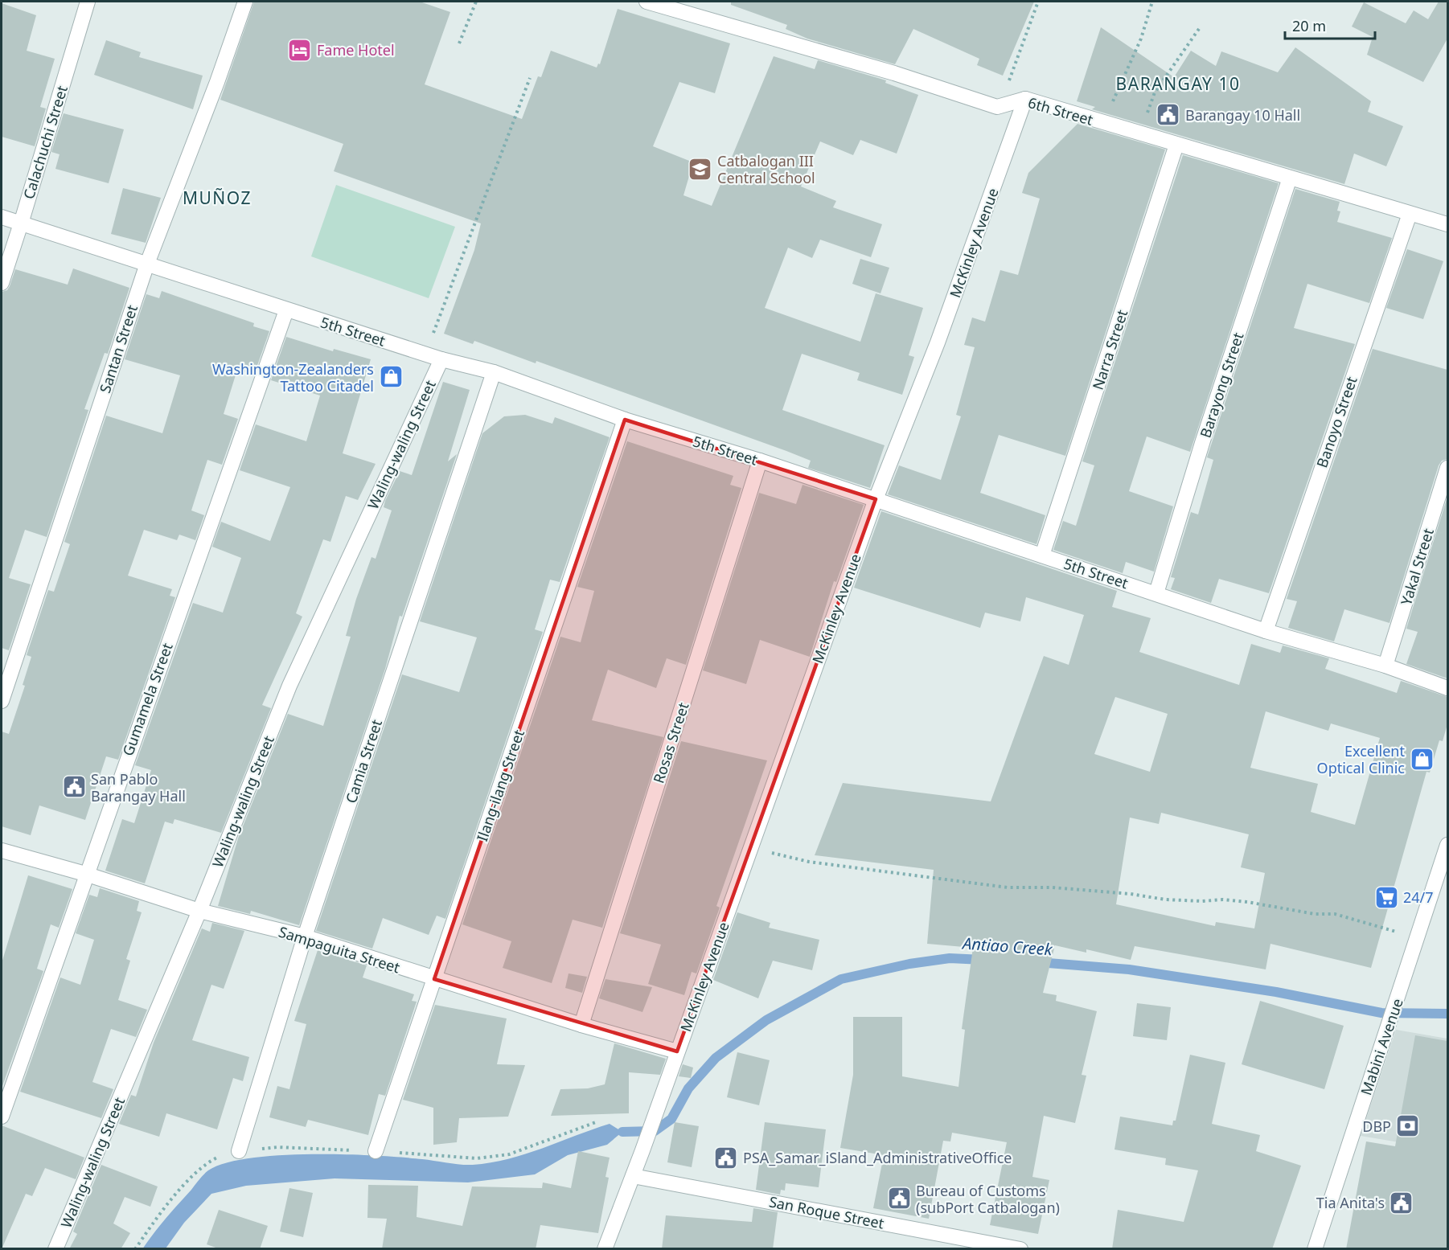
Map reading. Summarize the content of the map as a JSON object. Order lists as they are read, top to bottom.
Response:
{
  "streets": {
    "street": [
      "6th Street",
      "Calachuchi Street",
      "McKinley Avenue",
      "5th Street",
      "Santan Street",
      "Narra Street",
      "Barayong Street",
      "Banoyo Street",
      "Waling-waling Street",
      "Yakal Street",
      "Gumamela Street",
      "Rosas Street",
      "Camia Street",
      "Ilang-ilang Street",
      "Sampaguita Street",
      "Mabini Avenue",
      "San Roque Street"
    ]
  },
  "crossings": [
    ["6th Street", "McKinley Avenue"],
    ["6th Street", "Narra Street"],
    ["6th Street", "Barayong Street"],
    ["6th Street", "Banoyo Street"],
    ["Calachuchi Street", "5th Street"],
    ["McKinley Avenue", "5th Street"],
    ["McKinley Avenue", "Sampaguita Street"],
    ["McKinley Avenue", "San Roque Street"],
    ["5th Street", "Santan Street"],
    ["5th Street", "Narra Street"],
    ["5th Street", "Barayong Street"],
    ["5th Street", "Banoyo Street"],
    ["5th Street", "Waling-waling Street"],
    ["5th Street", "Yakal Street"],
    ["5th Street", "Gumamela Street"],
    ["5th Street", "Rosas Street"],
    ["5th Street", "Camia Street"],
    ["5th Street", "Ilang-ilang Street"],
    ["Waling-waling Street", "Sampaguita Street"],
    ["Gumamela Street", "Sampaguita Street"],
    ["Rosas Street", "Sampaguita Street"],
    ["Camia Street", "Sampaguita Street"],
    ["Ilang-ilang Street", "Sampaguita Street"]
  ],
  "districts": ["BARANGAY 10", "MUÑOZ"],
  "water": ["Antiao Creek"],
  "places": {
    "hotel": ["Fame Hotel"],
    "public building": [
      "Barangay 10 Hall",
      "San Pablo Barangay Hall",
      "PSA_Samar_iSland_AdministrativeOffice",
      "Bureau of Customs (subPort Catbalogan)",
      "Tia Anita's"
    ],
    "school or university": ["Catbalogan III Central School"],
    "shop": ["Washington-Zealanders Tattoo Citadel", "Excellent Optical Clinic"],
    "supermarket": ["24/7"],
    "bank": ["DBP"]
  },
  "scale_bar": "20 m"
}
